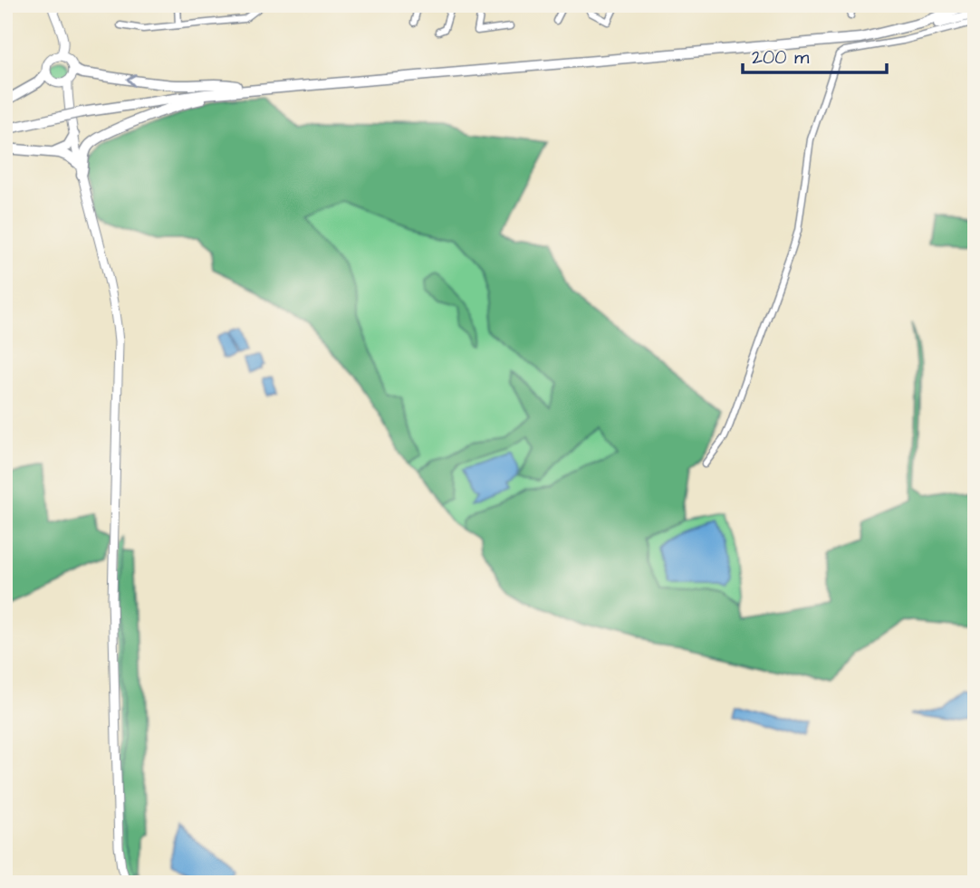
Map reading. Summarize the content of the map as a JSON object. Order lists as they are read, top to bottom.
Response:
{
  "scale_bar": "200 m"
}
